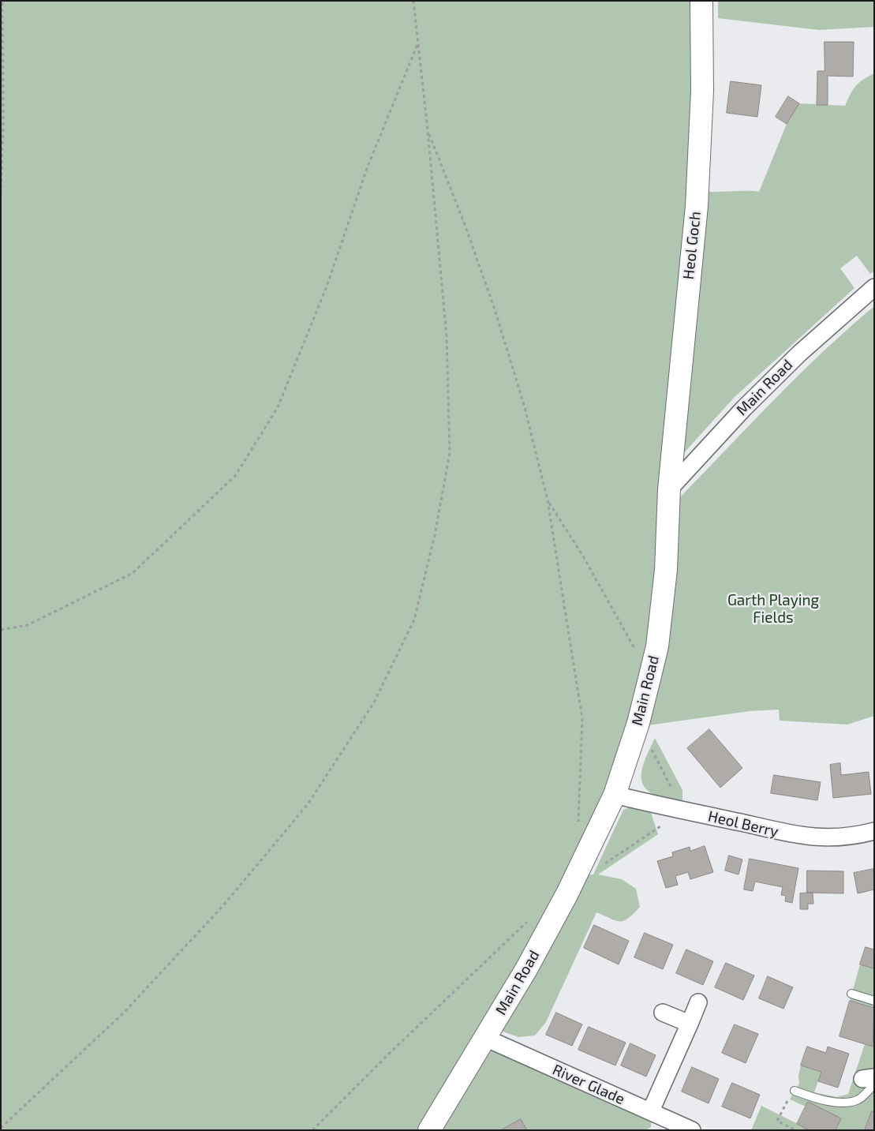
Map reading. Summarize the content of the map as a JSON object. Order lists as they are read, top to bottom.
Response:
{
  "streets": {
    "street": [
      "Heol Goch",
      "Main Road",
      "Heol Berry",
      "River Glade"
    ]
  },
  "crossings": [
    ["Heol Goch", "Main Road"],
    ["Main Road", "Heol Berry"],
    ["Main Road", "River Glade"]
  ],
  "parks": ["Garth Playing Fields"]
}
